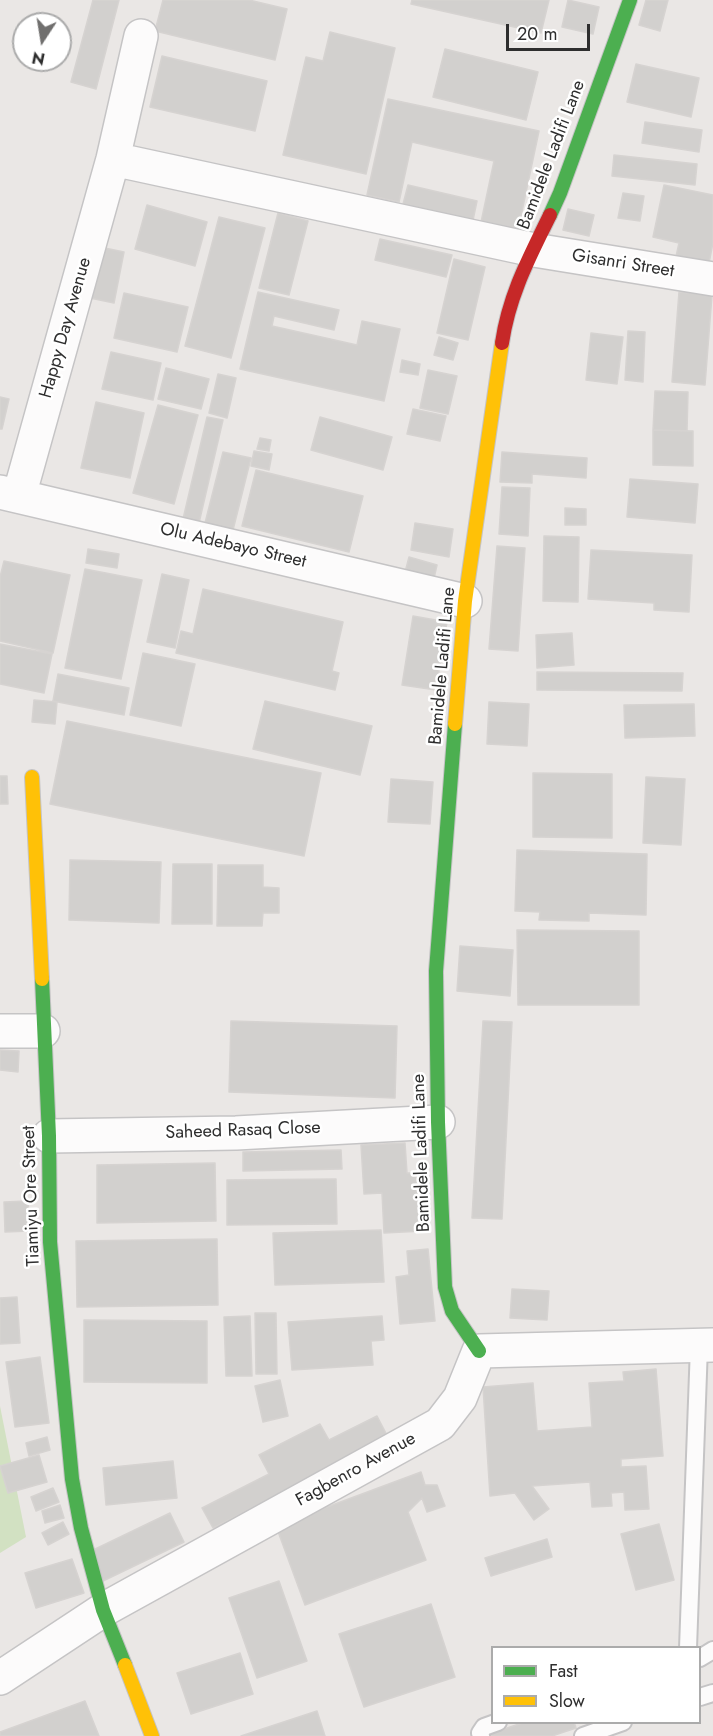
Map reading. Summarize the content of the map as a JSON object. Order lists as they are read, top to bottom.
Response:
{
  "streets": {
    "street": [
      "Bamidele Ladifi Lane",
      "Gisanri Street",
      "Happy Day Avenue",
      "Olu Adebayo Street",
      "Saheed Rasaq Close",
      "Tiamiyu Ore Street",
      "Fagbenro Avenue"
    ]
  },
  "crossings": [
    ["Bamidele Ladifi Lane", "Gisanri Street"],
    ["Bamidele Ladifi Lane", "Olu Adebayo Street"],
    ["Bamidele Ladifi Lane", "Saheed Rasaq Close"],
    ["Bamidele Ladifi Lane", "Fagbenro Avenue"],
    ["Gisanri Street", "Happy Day Avenue"],
    ["Happy Day Avenue", "Olu Adebayo Street"],
    ["Saheed Rasaq Close", "Tiamiyu Ore Street"],
    ["Tiamiyu Ore Street", "Fagbenro Avenue"]
  ],
  "legend": ["Fast", "Slow"],
  "scale_bar": "20 m",
  "north": "bottom"
}
